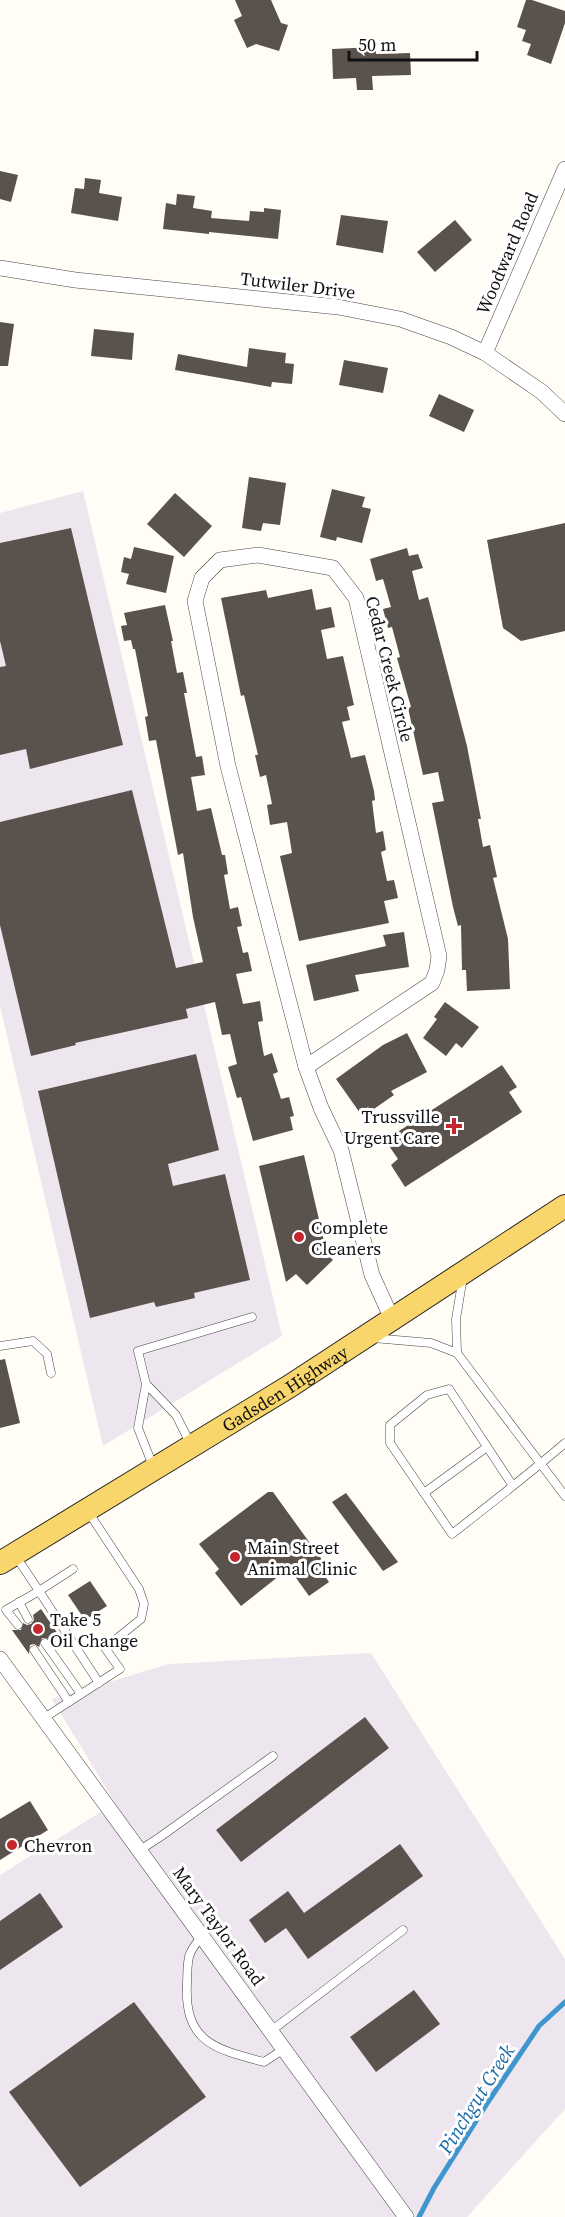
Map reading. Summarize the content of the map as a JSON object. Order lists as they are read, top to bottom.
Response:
{
  "streets": {
    "main road": ["Gadsden Highway"],
    "street": [
      "Woodward Road",
      "Tutwiler Drive",
      "Cedar Creek Circle",
      "Mary Taylor Road"
    ]
  },
  "crossings": [
    ["Woodward Road", "Tutwiler Drive"],
    ["Cedar Creek Circle", "Gadsden Highway"]
  ],
  "water": ["Pinchgut Creek"],
  "places": {
    "health": ["Trussville Urgent Care"],
    "other": [
      "Complete Cleaners",
      "Main Street Animal Clinic",
      "Take 5 Oil Change",
      "Chevron"
    ]
  },
  "scale_bar": "50 m"
}
